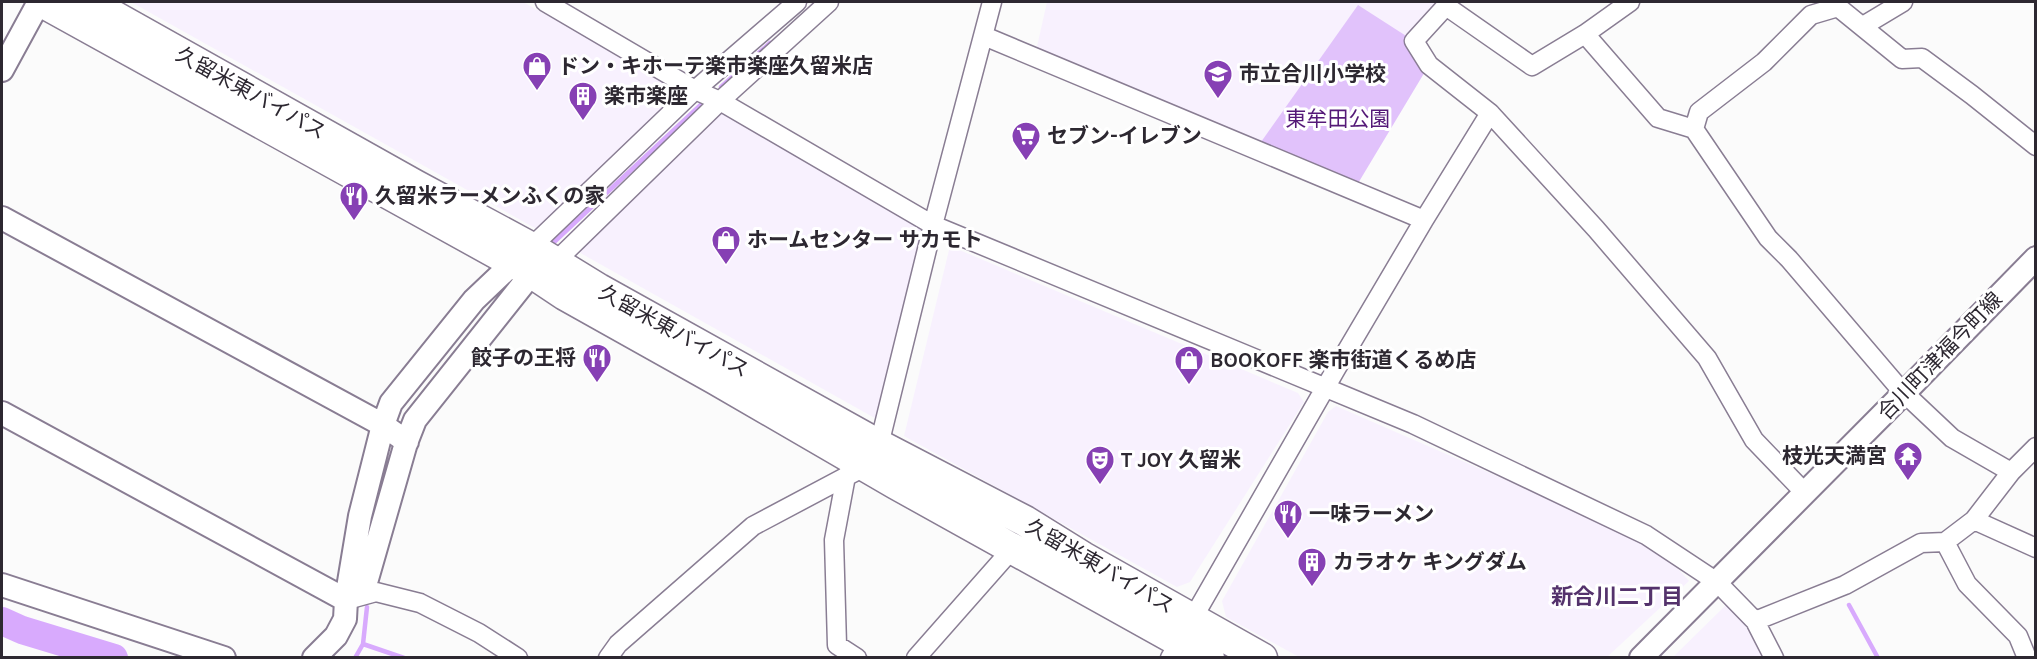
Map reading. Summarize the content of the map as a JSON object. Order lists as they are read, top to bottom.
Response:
{
  "streets": {
    "highway": ["久留米東バイパス"],
    "street": ["合川町津福今町線"]
  },
  "districts": ["新合川二丁目"],
  "parks": ["東牟田公園"],
  "places": {
    "shop": ["ドン・キホーテ楽市楽座久留米店", "ホームセンター サカモト", "BOOKOFF 楽市街道くるめ店"],
    "school or university": ["市立合川小学校"],
    "building": ["楽市楽座", "カラオケ キングダム"],
    "supermarket": ["セブン-イレブン"],
    "restaurant": ["久留米ラーメンふくの家", "餃子の王将", "一味ラーメン"],
    "temple": ["枝光天満宮"],
    "theatre": ["T JOY 久留米"]
  }
}
